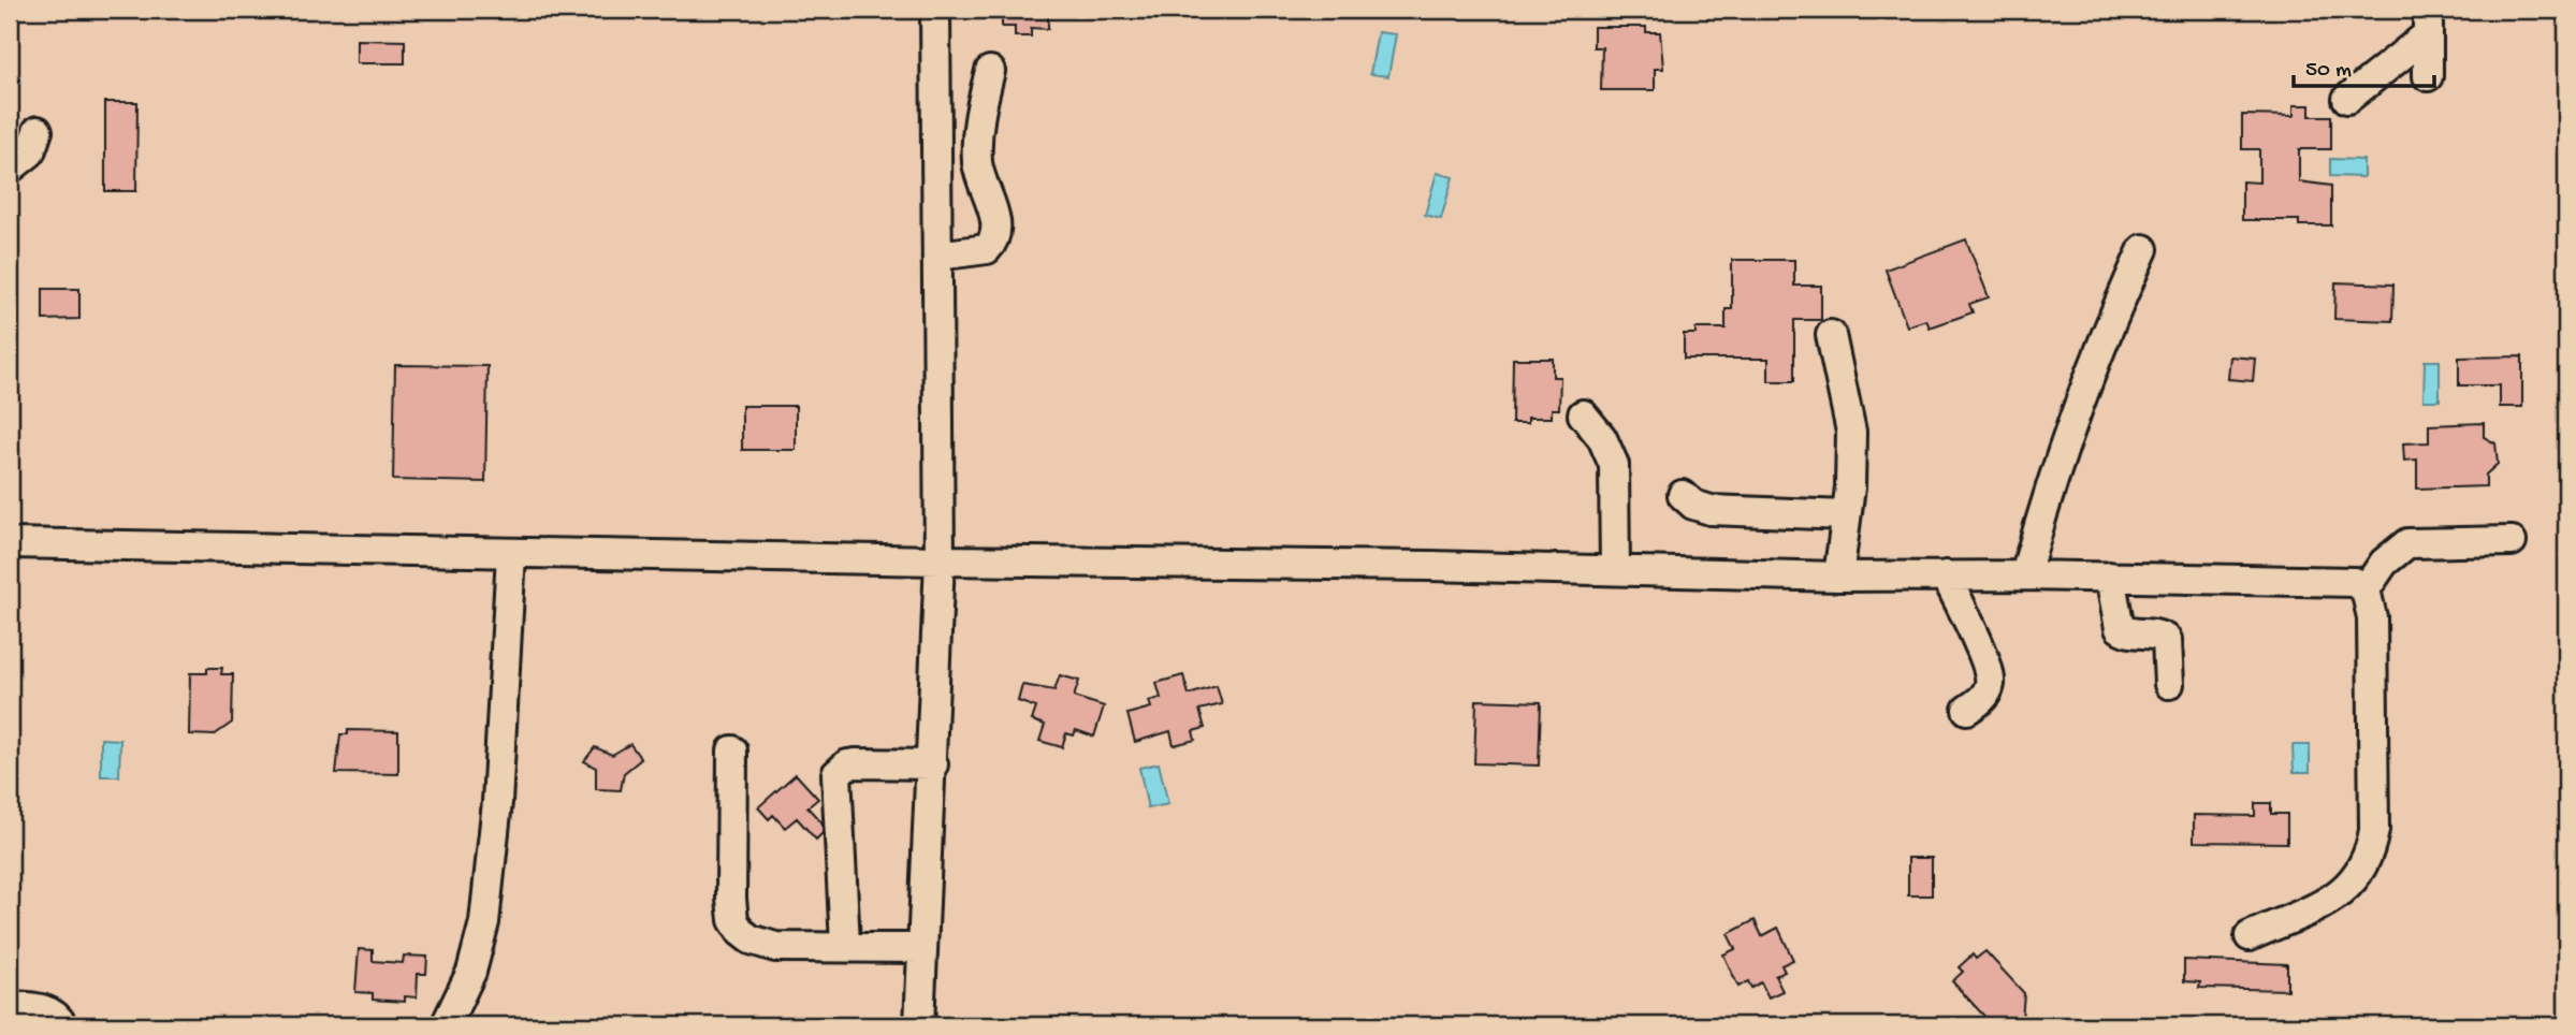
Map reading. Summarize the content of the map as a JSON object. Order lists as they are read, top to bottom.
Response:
{
  "scale_bar": "50 m"
}
